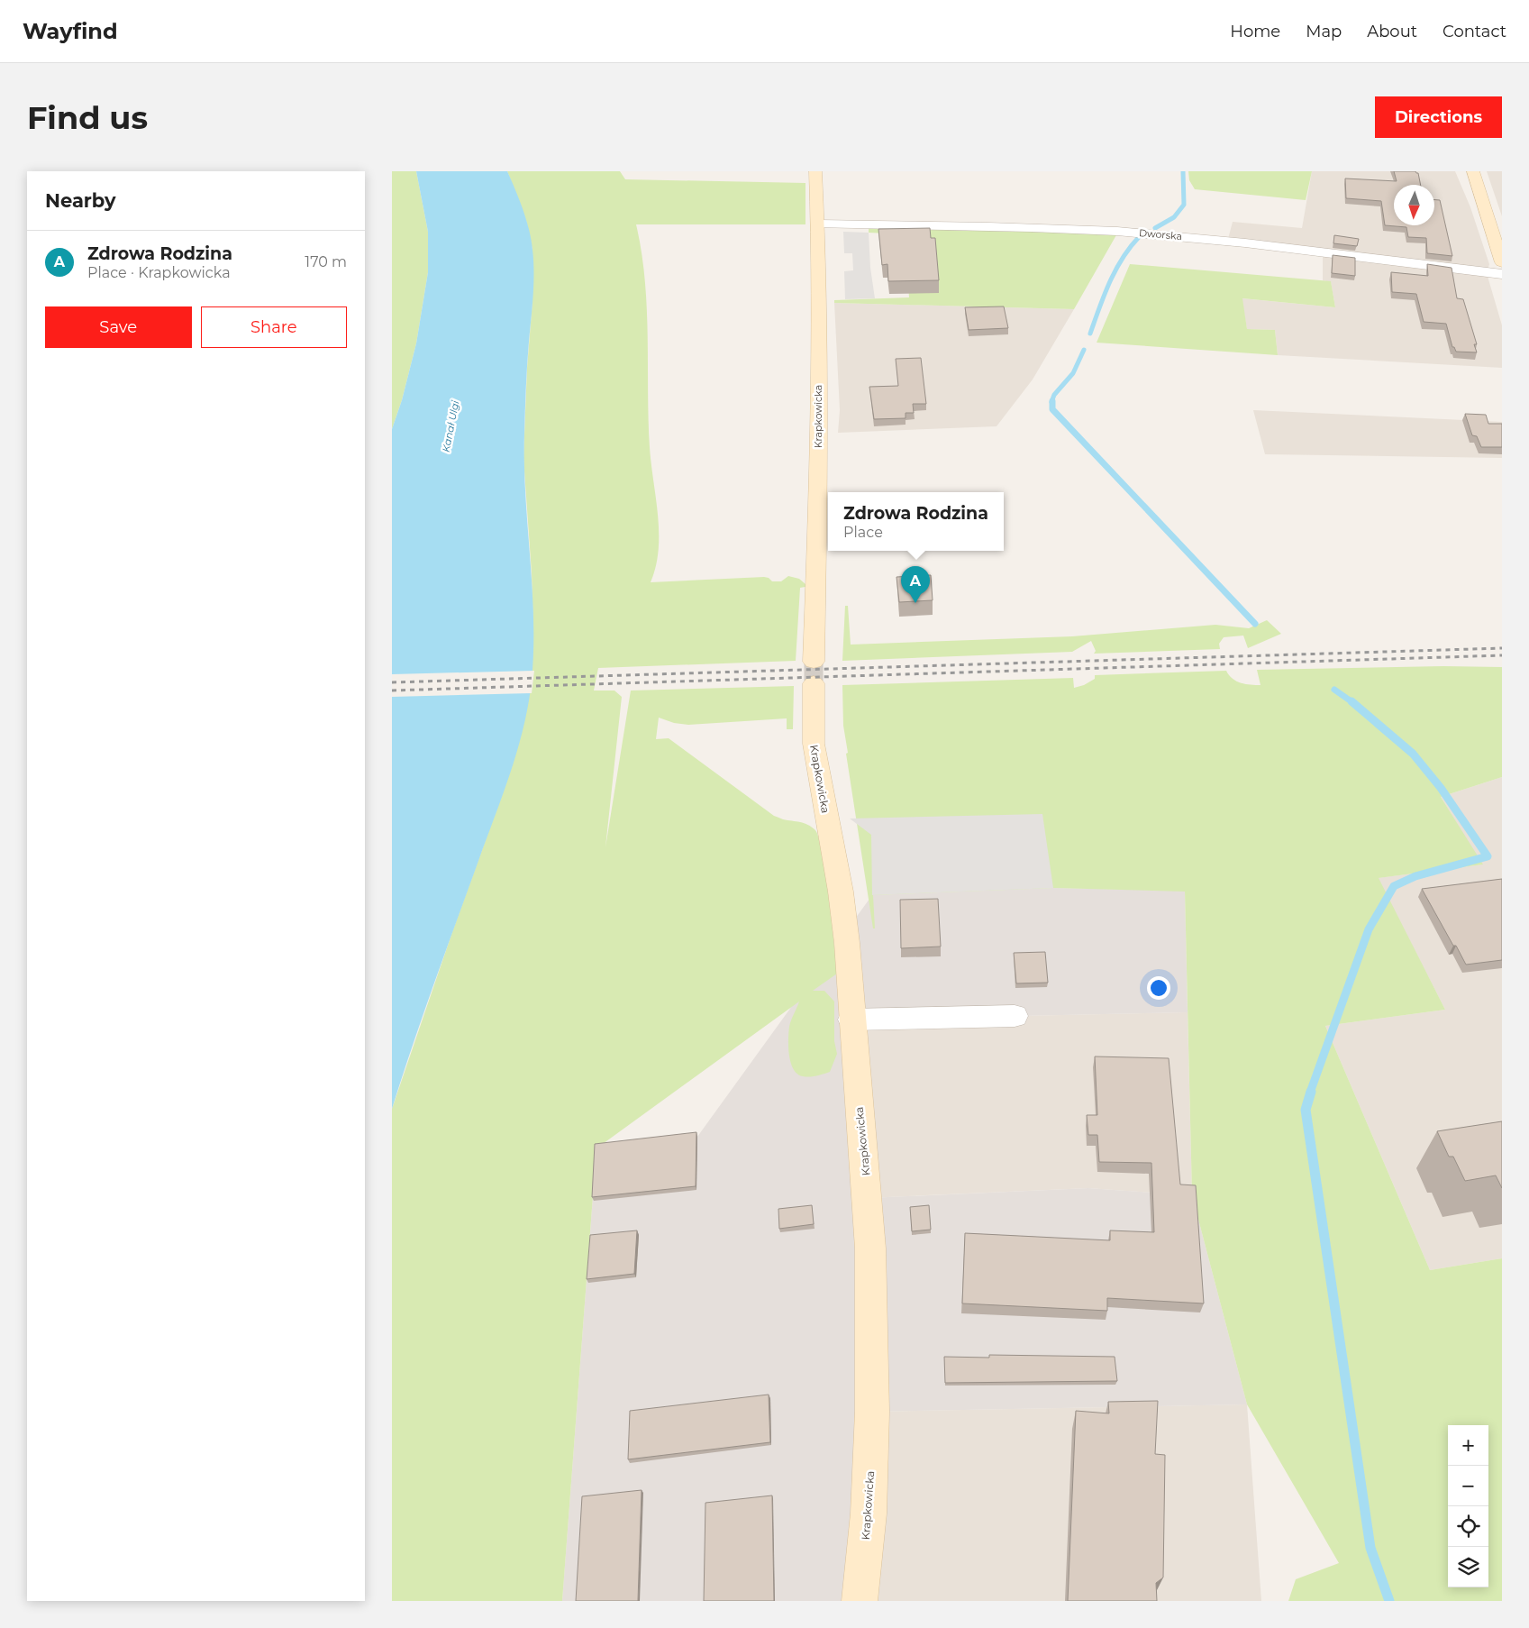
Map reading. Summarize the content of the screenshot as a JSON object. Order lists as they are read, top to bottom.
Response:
{
  "streets": {
    "street": ["Dworska", "Krapkowicka"]
  },
  "crossings": [
    ["Dworska", "Krapkowicka"]
  ],
  "water": ["Kanał Ulgi"],
  "north": "bottom",
  "page": {
    "header": "Wayfind",
    "nav": [
      "Home",
      "Map",
      "About",
      "Contact"
    ],
    "buttons": [
      "Directions",
      ["Save", "Share"]
    ],
    "title": "Find us",
    "heading": "Nearby",
    "list": [
      {
        "mark": "A",
        "name": "Zdrowa Rodzina",
        "note": "Place · Krapkowicka",
        "value": "170 m"
      }
    ],
    "popup": ["Zdrowa Rodzina", "Place"],
    "pins": "A",
    "map_buttons": ["+", "−"]
  }
}
